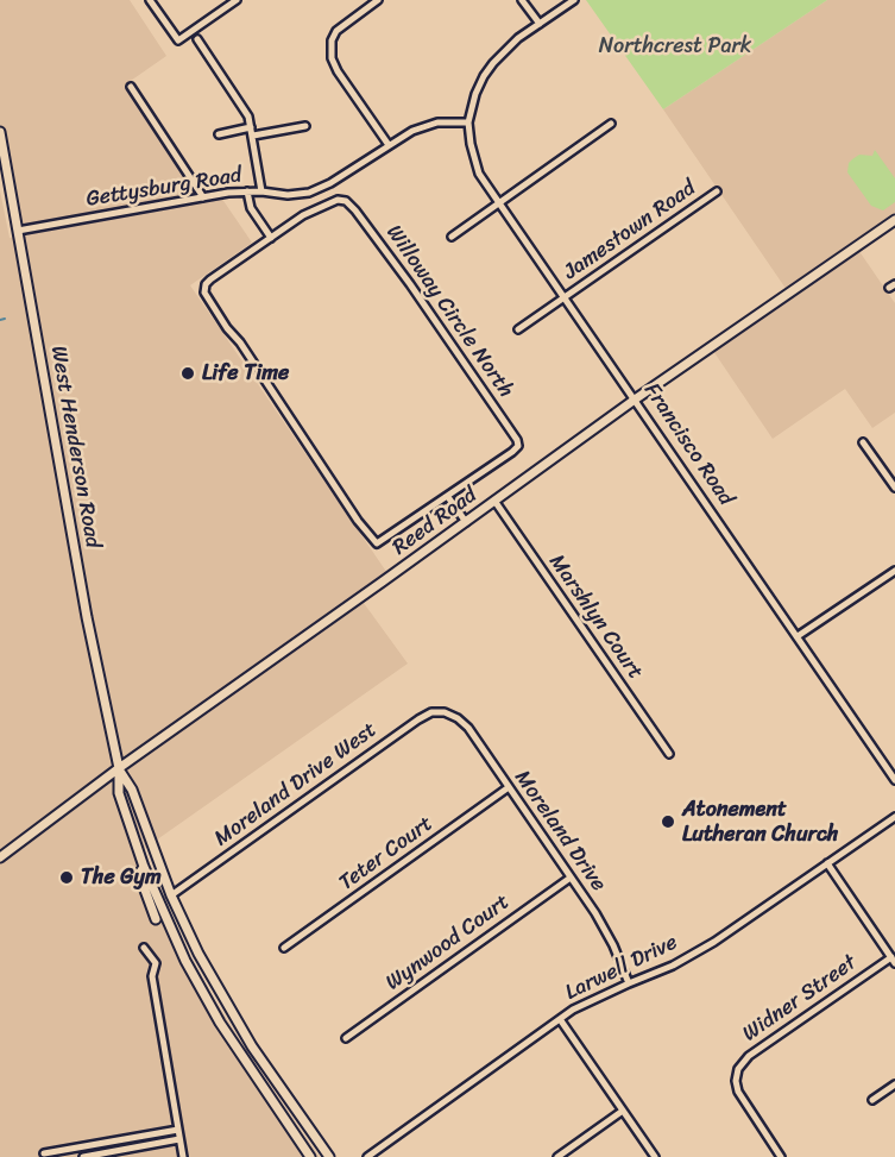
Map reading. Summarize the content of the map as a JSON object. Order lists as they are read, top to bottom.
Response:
{
  "streets": {
    "main road": ["West Henderson Road", "Reed Road"],
    "street": [
      "Gettysburg Road",
      "Jamestown Road",
      "Willoway Circle North",
      "Francisco Road",
      "Marshlyn Court",
      "Moreland Drive West",
      "Moreland Drive",
      "Teter Court",
      "Wynwood Court",
      "Larwell Drive",
      "Widner Street"
    ]
  },
  "crossings": [
    ["Gettysburg Road", "Francisco Road"],
    ["Gettysburg Road", "West Henderson Road"],
    ["Jamestown Road", "Francisco Road"],
    ["Francisco Road", "Reed Road"],
    ["West Henderson Road", "Reed Road"],
    ["West Henderson Road", "Moreland Drive West"],
    ["Reed Road", "Marshlyn Court"],
    ["Moreland Drive West", "Moreland Drive"],
    ["Moreland Drive", "Teter Court"],
    ["Moreland Drive", "Wynwood Court"],
    ["Moreland Drive", "Larwell Drive"]
  ],
  "parks": ["Northcrest Park"],
  "places": ["Life Time", "Atonement Lutheran Church", "The Gym"]
}
